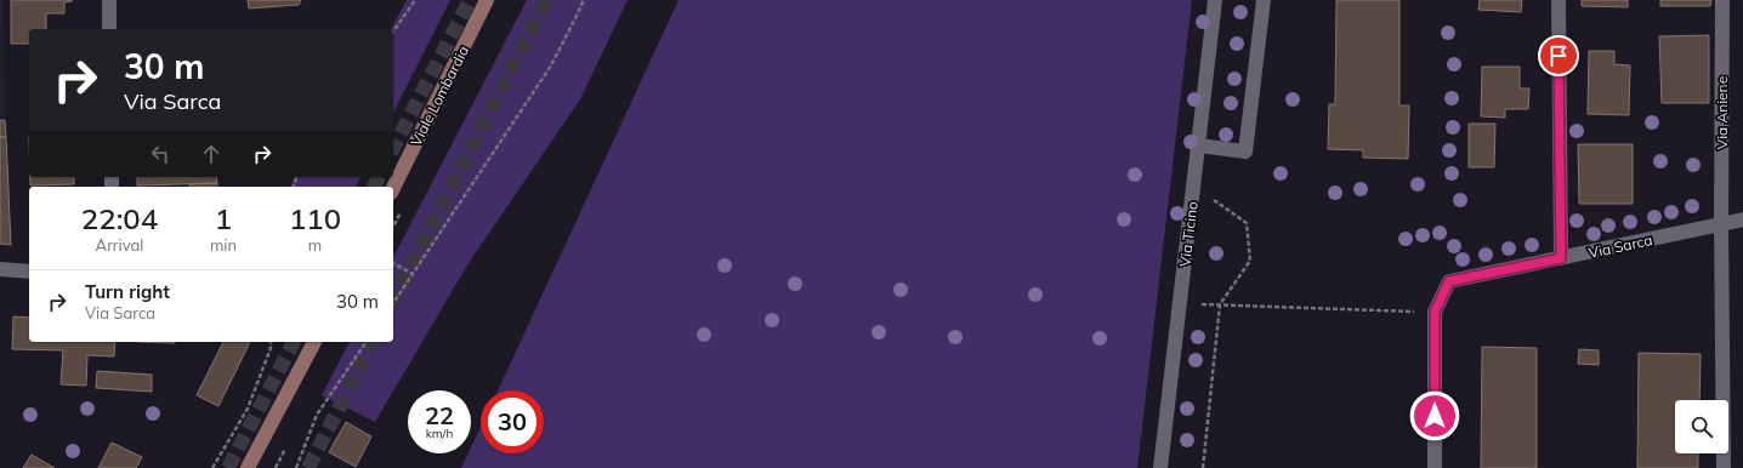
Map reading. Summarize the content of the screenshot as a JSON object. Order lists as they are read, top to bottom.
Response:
{
  "streets": {
    "street": [
      "Viale Lombardia",
      "Via Aniene",
      "Via Ticino",
      "Via Sarca"
    ]
  },
  "crossings": [
    ["Via Aniene", "Via Sarca"]
  ],
  "page": {
    "turn": ["30 m", "Via Sarca"],
    "eta": [
      "22:04",
      "Arrival",
      "1",
      "min",
      "110",
      "m"
    ],
    "list": [
      {
        "name": "Turn right",
        "note": "Via Sarca",
        "value": "30 m"
      }
    ],
    "speed": "22 km/h",
    "limit": "30"
  }
}
